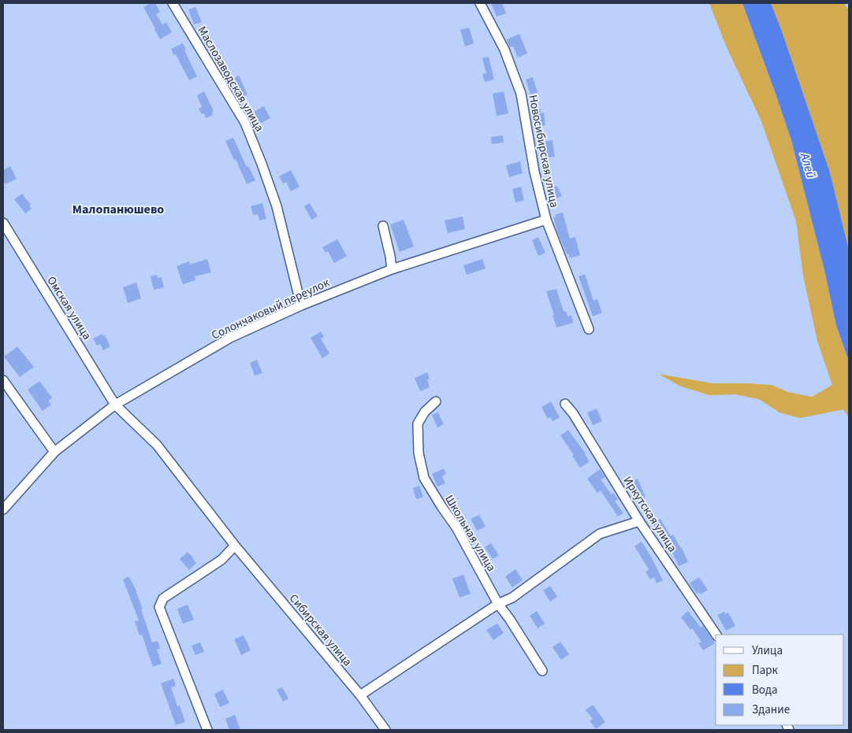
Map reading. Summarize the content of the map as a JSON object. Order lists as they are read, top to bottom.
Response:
{
  "streets": {
    "street": [
      "Маслозаводская улица",
      "Новосибирская улица",
      "Омская улица",
      "Солончаковый переулок",
      "Иркутская улица",
      "Школьная улица",
      "Сибирская улица"
    ]
  },
  "crossings": [
    ["Маслозаводская улица", "Солончаковый переулок"],
    ["Новосибирская улица", "Солончаковый переулок"],
    ["Омская улица", "Солончаковый переулок"],
    ["Омская улица", "Сибирская улица"],
    ["Солончаковый переулок", "Сибирская улица"]
  ],
  "districts": ["Малопанюшево"],
  "water": ["Алей"],
  "legend": [
    "Улица",
    "Парк",
    "Вода",
    "Здание"
  ]
}
